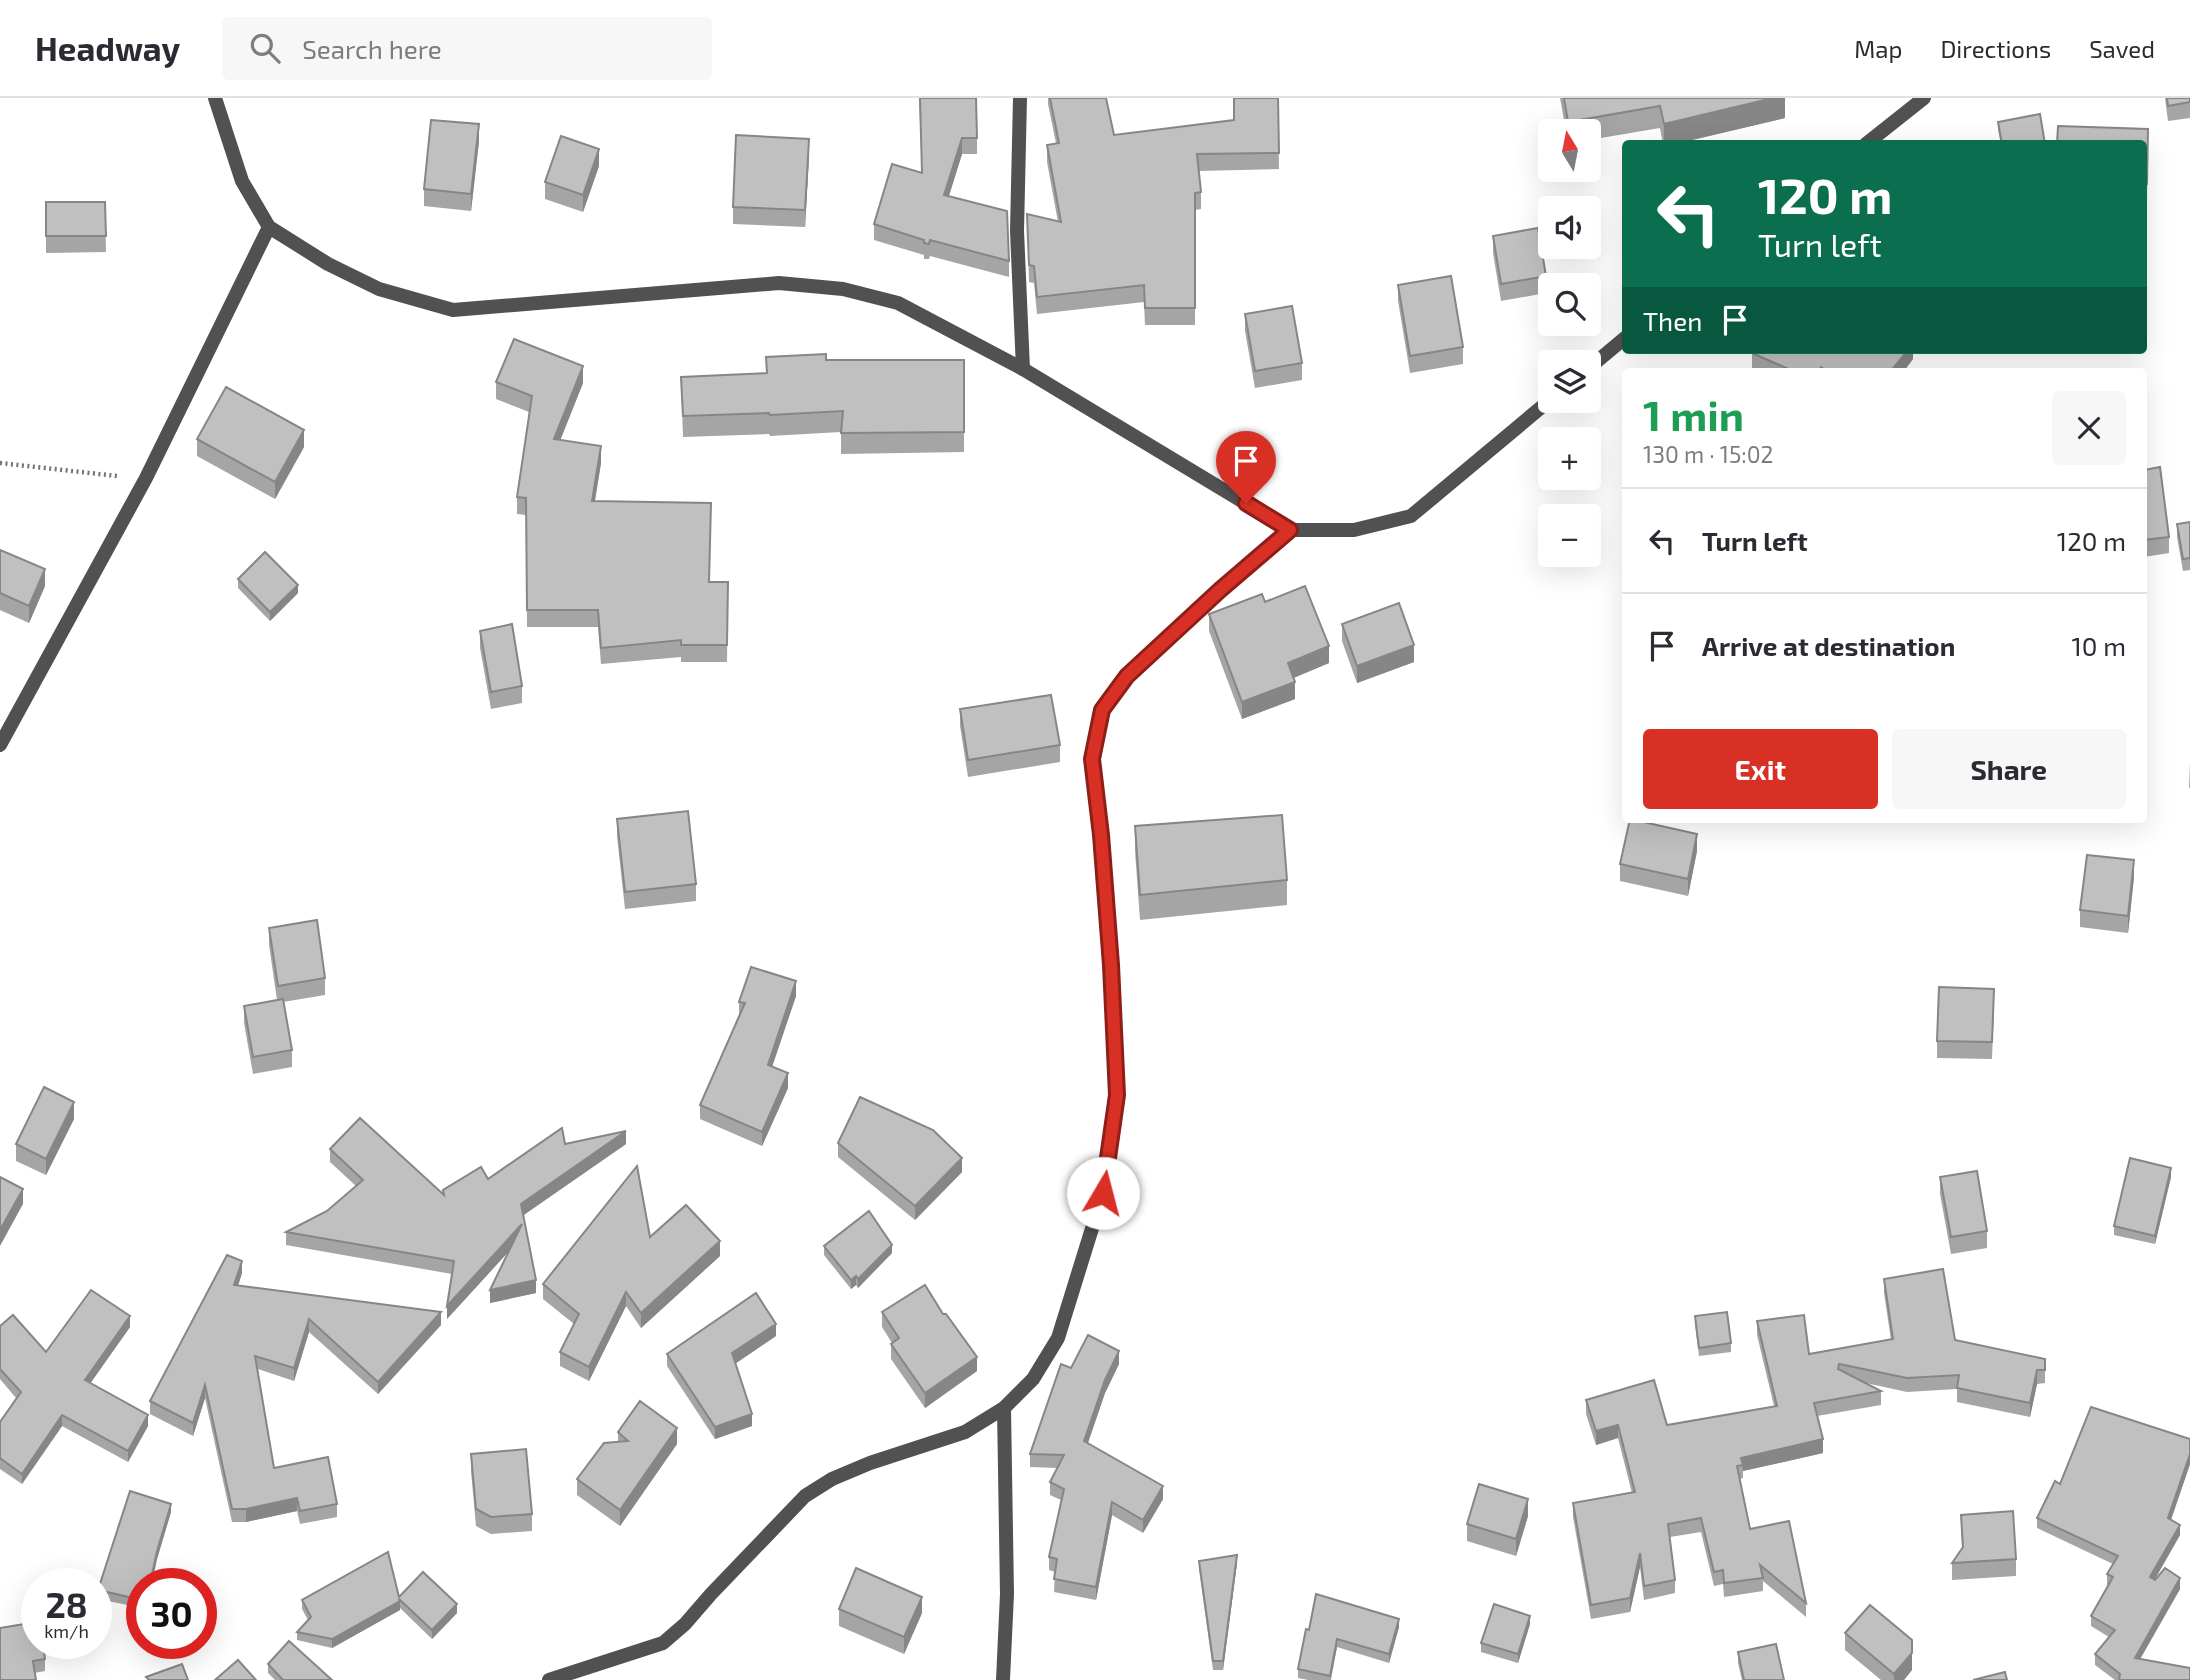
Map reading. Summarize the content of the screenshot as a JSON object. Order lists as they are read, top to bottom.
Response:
{
  "north": "top",
  "page": {
    "header": "Headway",
    "search": "Search here",
    "nav": ["Map", "Directions", "Saved"],
    "map_buttons": ["+", "−"],
    "turn": ["120 m", "Turn left"],
    "then": "Then",
    "heading": ["1 min", "130 m · 15:02"],
    "list": [
      {
        "name": "Turn left",
        "value": "120 m"
      },
      {
        "name": "Arrive at destination",
        "value": "10 m"
      }
    ],
    "buttons": ["Exit", "Share"],
    "speed": "28 km/h",
    "limit": "30"
  }
}
